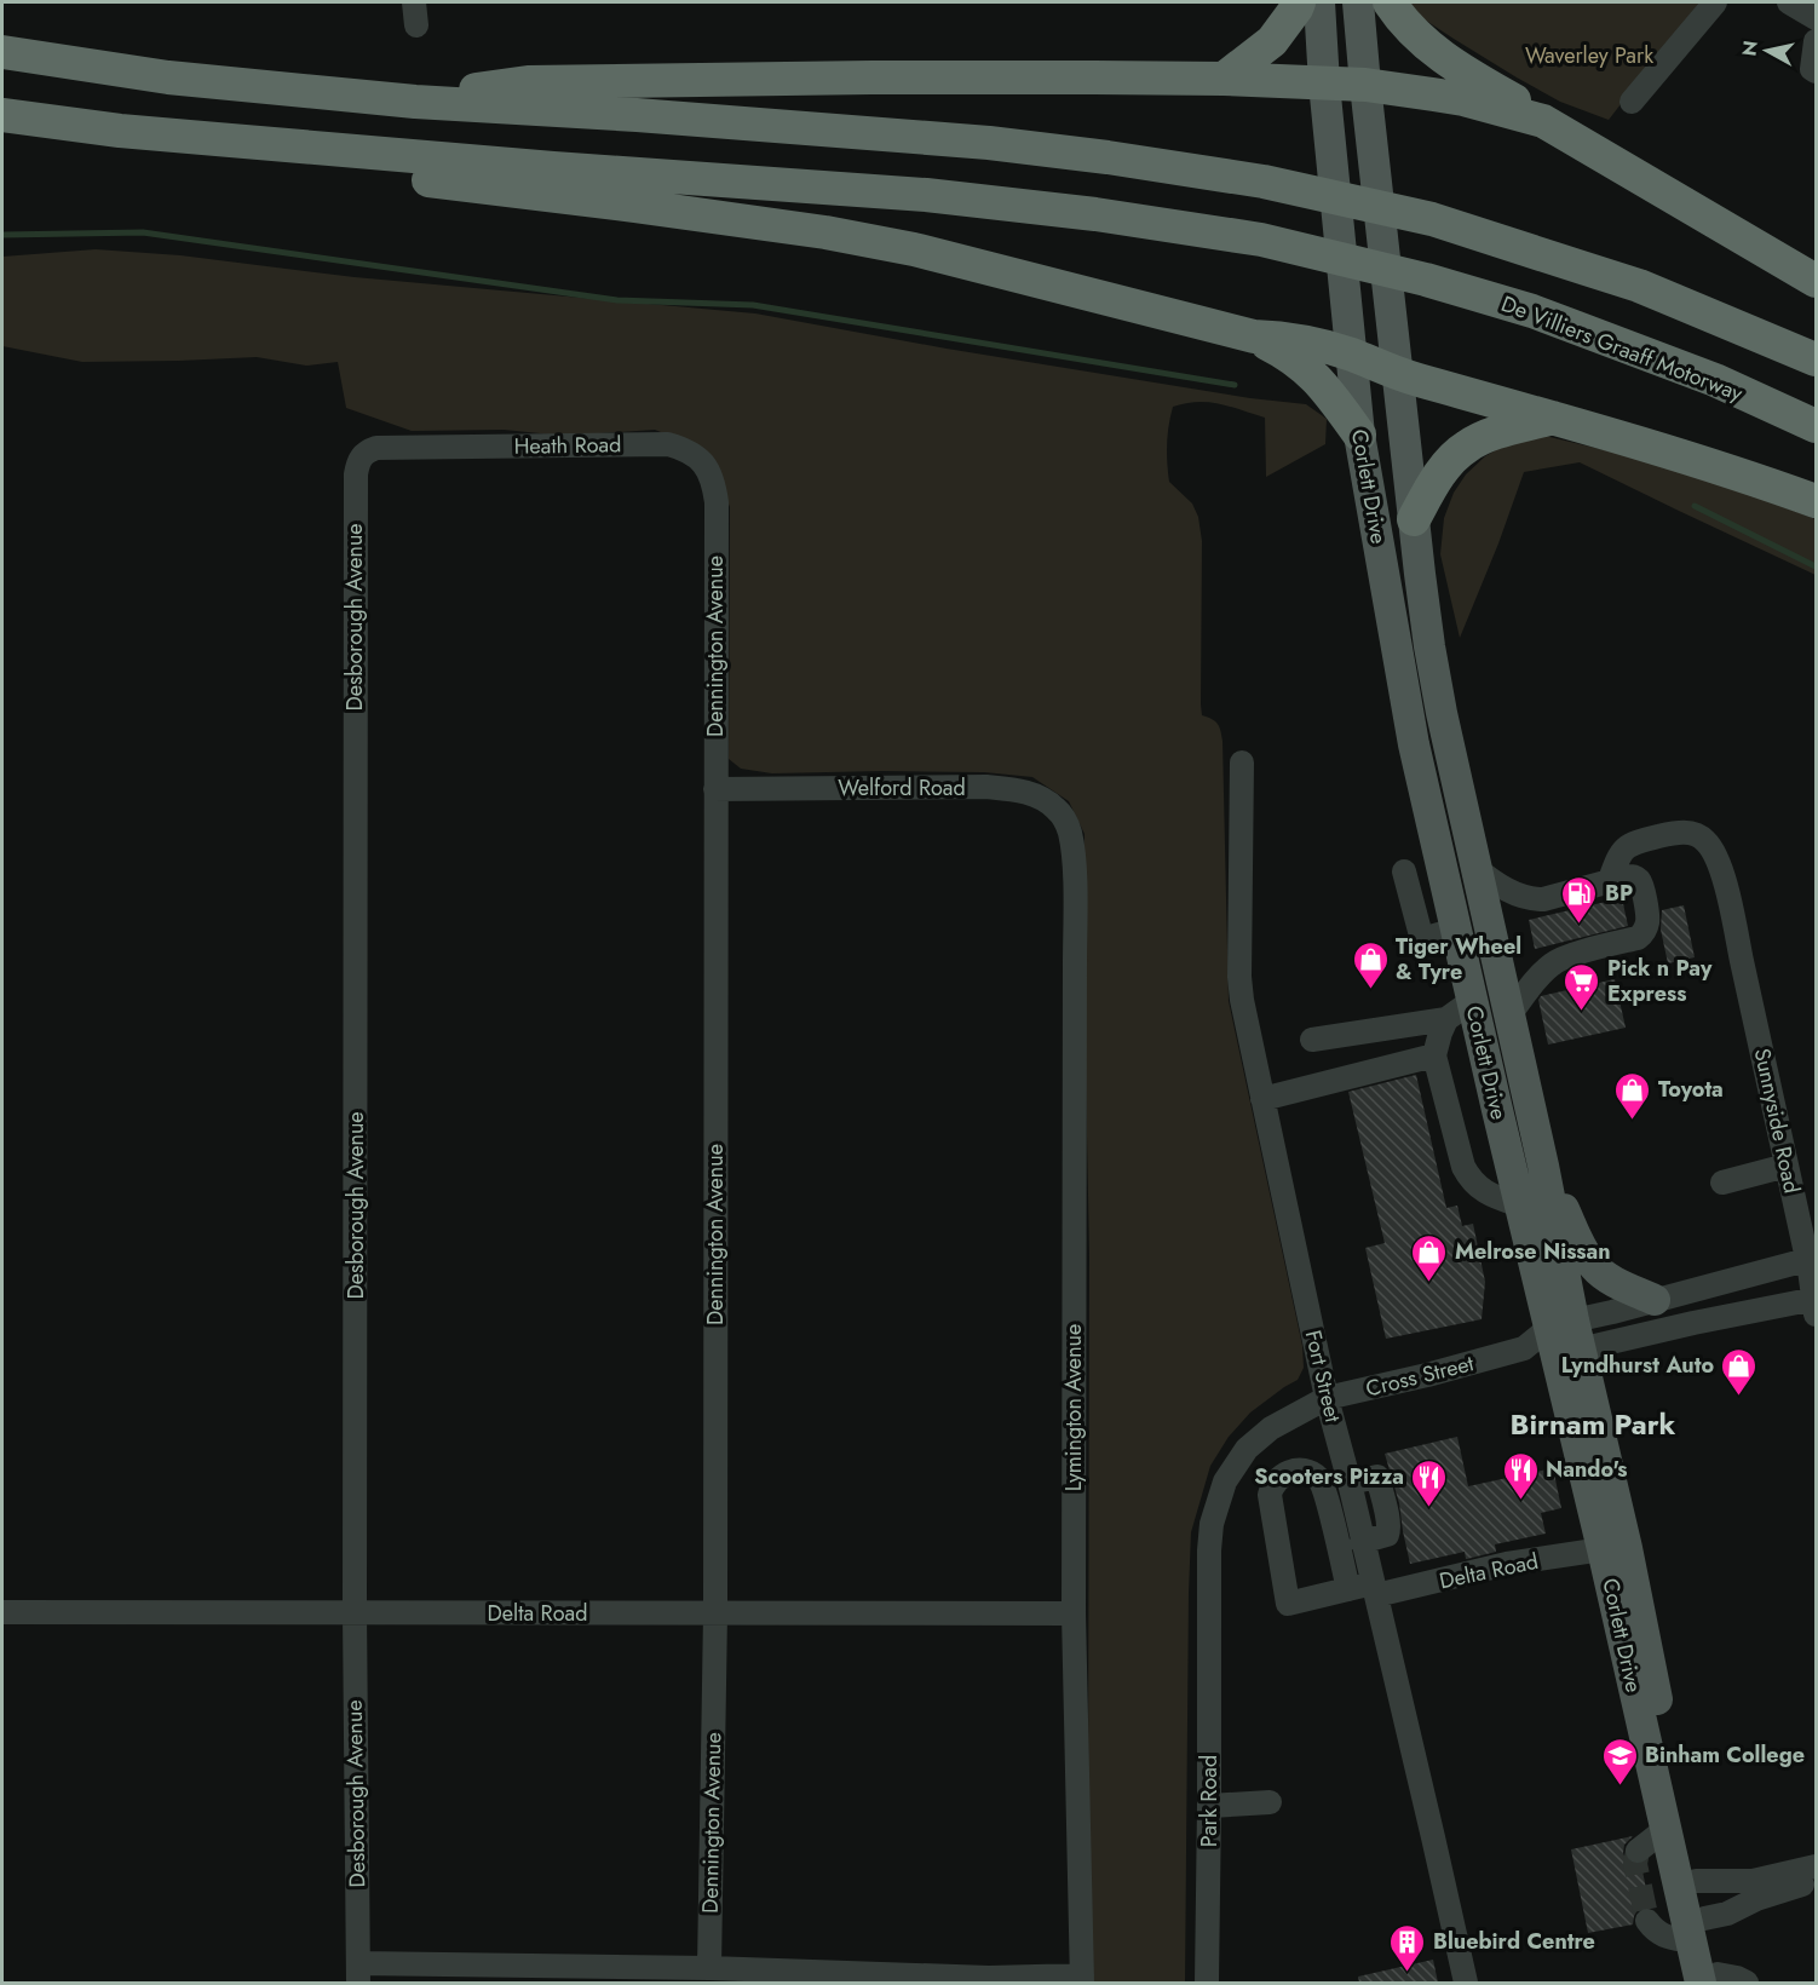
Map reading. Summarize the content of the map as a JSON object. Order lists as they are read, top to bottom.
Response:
{
  "streets": {
    "highway": ["De Villiers Graaff Motorway"],
    "main road": ["Corlett Drive"],
    "street": [
      "Heath Road",
      "Desborough Avenue",
      "Dennington Avenue",
      "Welford Road",
      "Sunnyside Road",
      "Fort Street",
      "Cross Street",
      "Lymington Avenue",
      "Delta Road",
      "Park Road"
    ]
  },
  "crossings": [
    ["Heath Road", "Desborough Avenue"],
    ["Heath Road", "Dennington Avenue"],
    ["Corlett Drive", "Cross Street"],
    ["Corlett Drive", "Delta Road"],
    ["Desborough Avenue", "Delta Road"],
    ["Dennington Avenue", "Welford Road"],
    ["Dennington Avenue", "Delta Road"],
    ["Welford Road", "Lymington Avenue"],
    ["Sunnyside Road", "Cross Street"],
    ["Fort Street", "Cross Street"],
    ["Fort Street", "Delta Road"],
    ["Cross Street", "Park Road"],
    ["Lymington Avenue", "Delta Road"]
  ],
  "districts": ["Birnam Park"],
  "parks": ["Waverley Park"],
  "places": {
    "fuel station": ["BP"],
    "shop": [
      "Tiger Wheel & Tyre",
      "Toyota",
      "Melrose Nissan",
      "Lyndhurst Auto"
    ],
    "supermarket": ["Pick n Pay Express"],
    "restaurant": ["Nando's", "Scooters Pizza"],
    "school or university": ["Binham College"],
    "building": ["Bluebird Centre"]
  },
  "north": "left"
}
